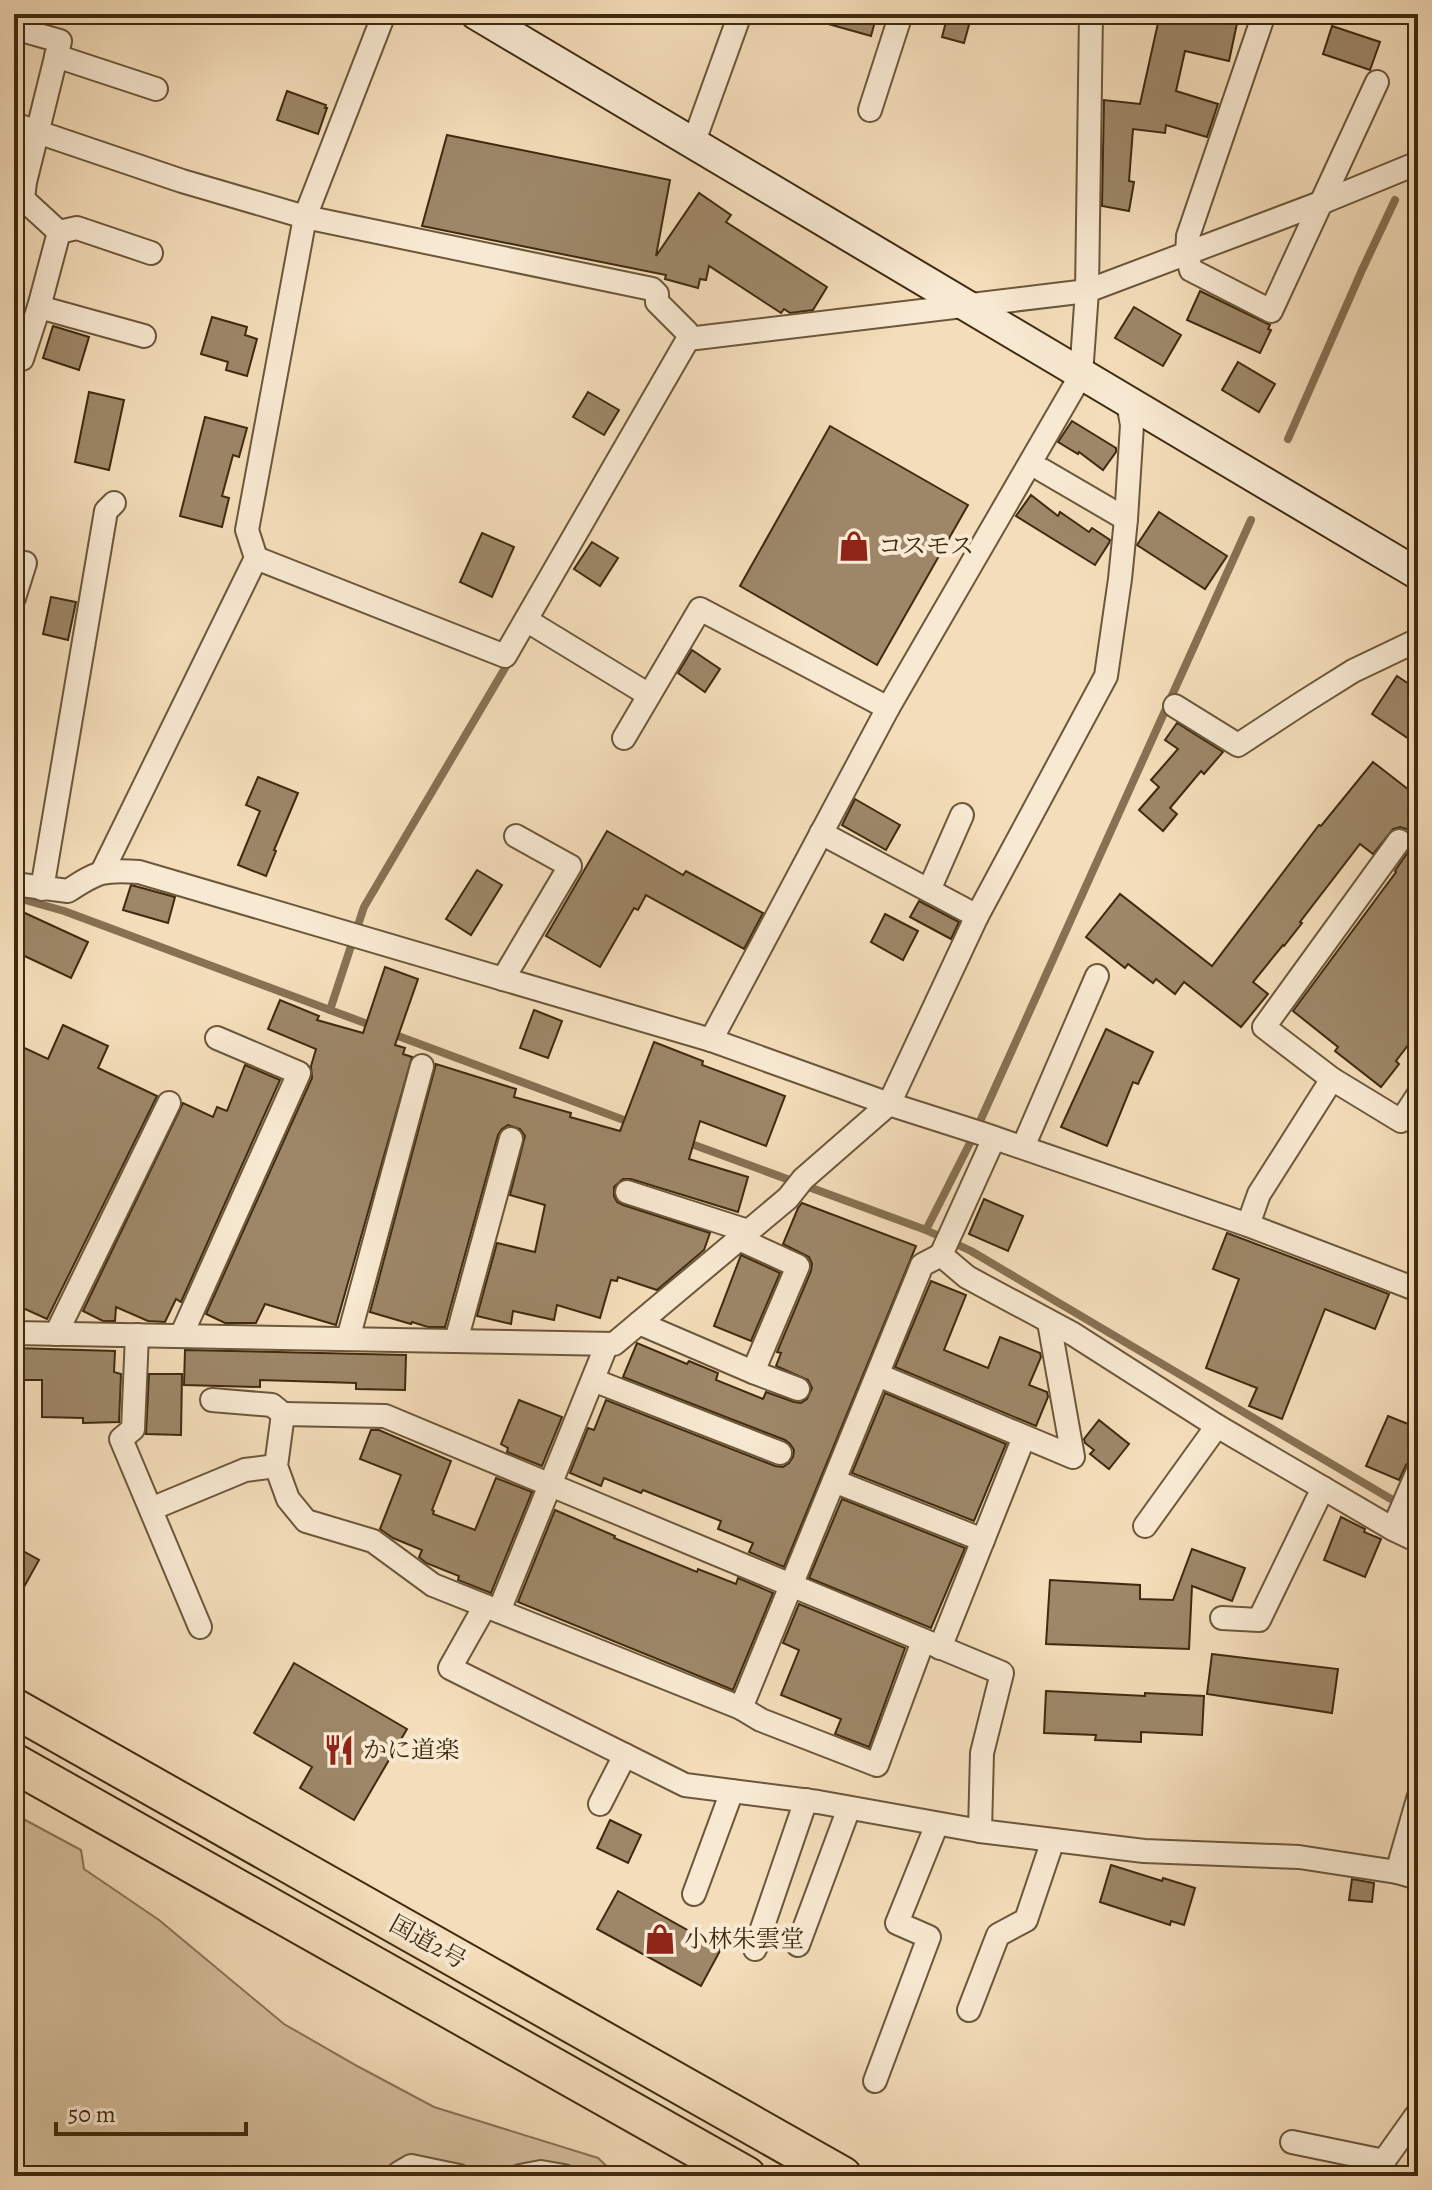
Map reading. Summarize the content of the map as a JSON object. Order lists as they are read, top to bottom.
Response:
{
  "streets": {
    "highway": ["国道2号"]
  },
  "places": {
    "shop": ["コスモス", "小林朱雲堂"],
    "restaurant": ["かに道楽"]
  },
  "scale_bar": "50 m"
}
